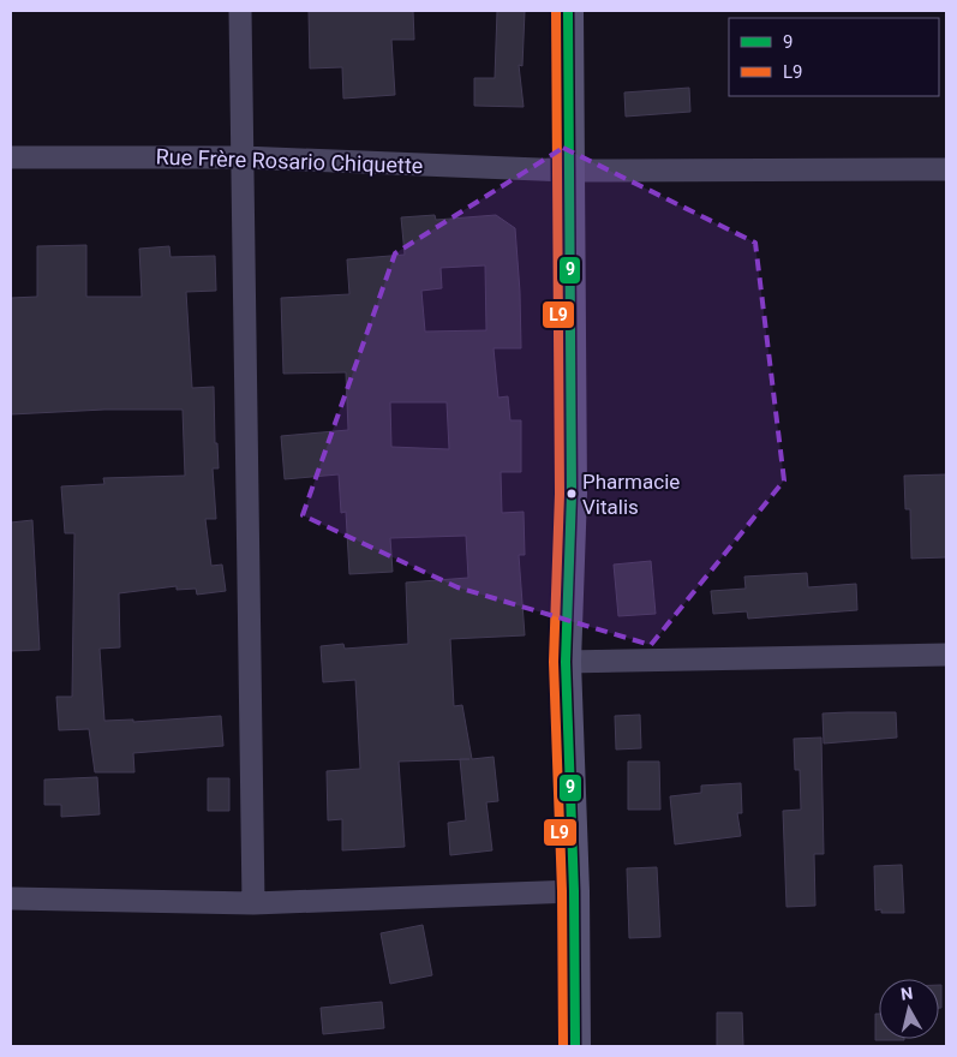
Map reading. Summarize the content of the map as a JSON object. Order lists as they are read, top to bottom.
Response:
{
  "streets": {
    "street": ["Rue Frère Rosario Chiquette"]
  },
  "places": ["Pharmacie Vitalis"],
  "lines": ["transit line 9", "transit line L9"],
  "legend": ["9", "L9"],
  "north": "top"
}
